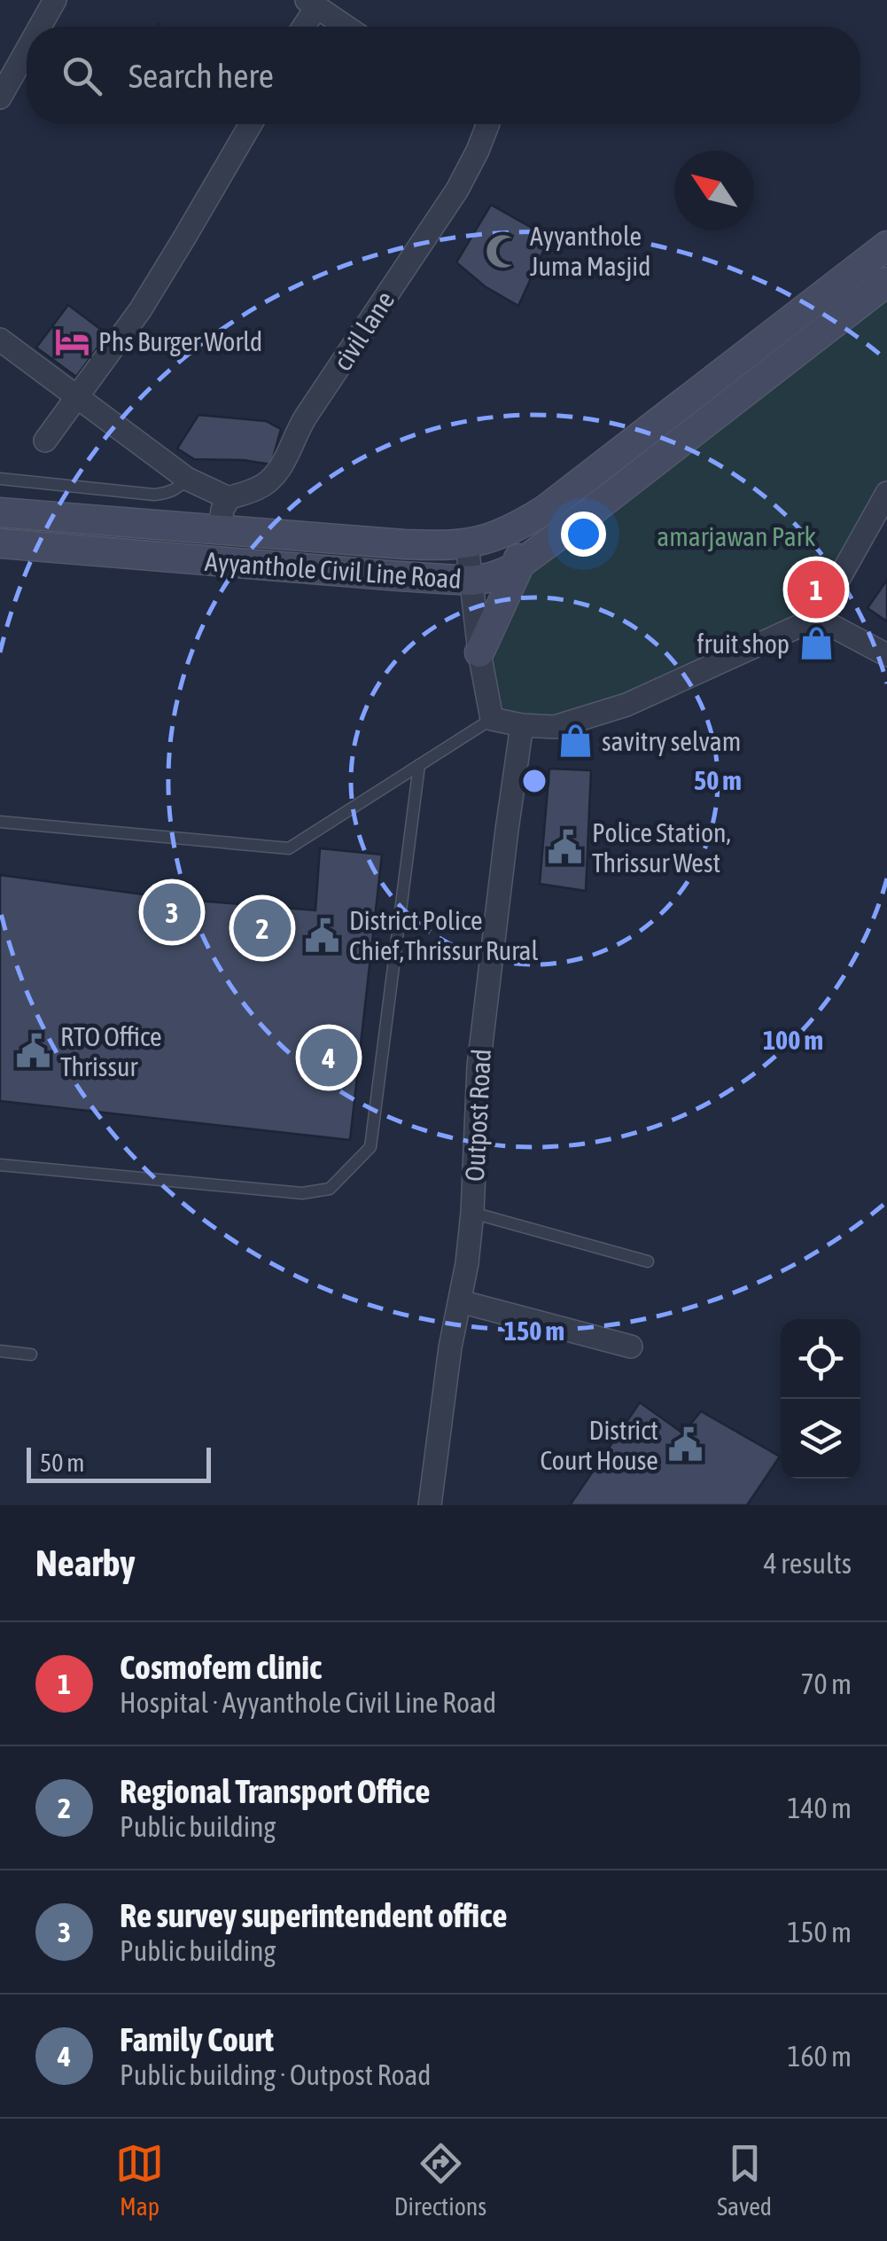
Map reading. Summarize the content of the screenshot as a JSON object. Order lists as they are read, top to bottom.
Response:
{
  "streets": {
    "main road": ["Ayyanthole Civil Line Road"],
    "street": ["civil lane", "Outpost Road"]
  },
  "parks": ["amarjawan Park"],
  "places": {
    "mosque": ["Ayyanthole Juma Masjid"],
    "hotel": ["Phs Burger World"],
    "shop": ["fruit shop", "savitry selvam"],
    "public building": [
      "Police Station, Thrissur West",
      "District Police Chief,Thrissur Rural",
      "RTO Office Thrissur",
      "District Court House"
    ]
  },
  "scale_bar": "50 m",
  "north": "top left",
  "page": {
    "search": "Search here",
    "pins": [
      "1",
      "3",
      "2",
      "4"
    ],
    "scale": "50 m",
    "heading": ["Nearby", "4 results"],
    "list": [
      {
        "mark": "1",
        "name": "Cosmofem clinic",
        "note": "Hospital · Ayyanthole Civil Line Road",
        "value": "70 m"
      },
      {
        "mark": "2",
        "name": "Regional Transport Office",
        "note": "Public building",
        "value": "140 m"
      },
      {
        "mark": "3",
        "name": "Re survey superintendent office",
        "note": "Public building",
        "value": "150 m"
      },
      {
        "mark": "4",
        "name": "Family Court",
        "note": "Public building · Outpost Road",
        "value": "160 m"
      }
    ],
    "nav": ["Map", "Directions", "Saved"]
  },
  "rings": ["50 m", "100 m", "150 m"]
}
